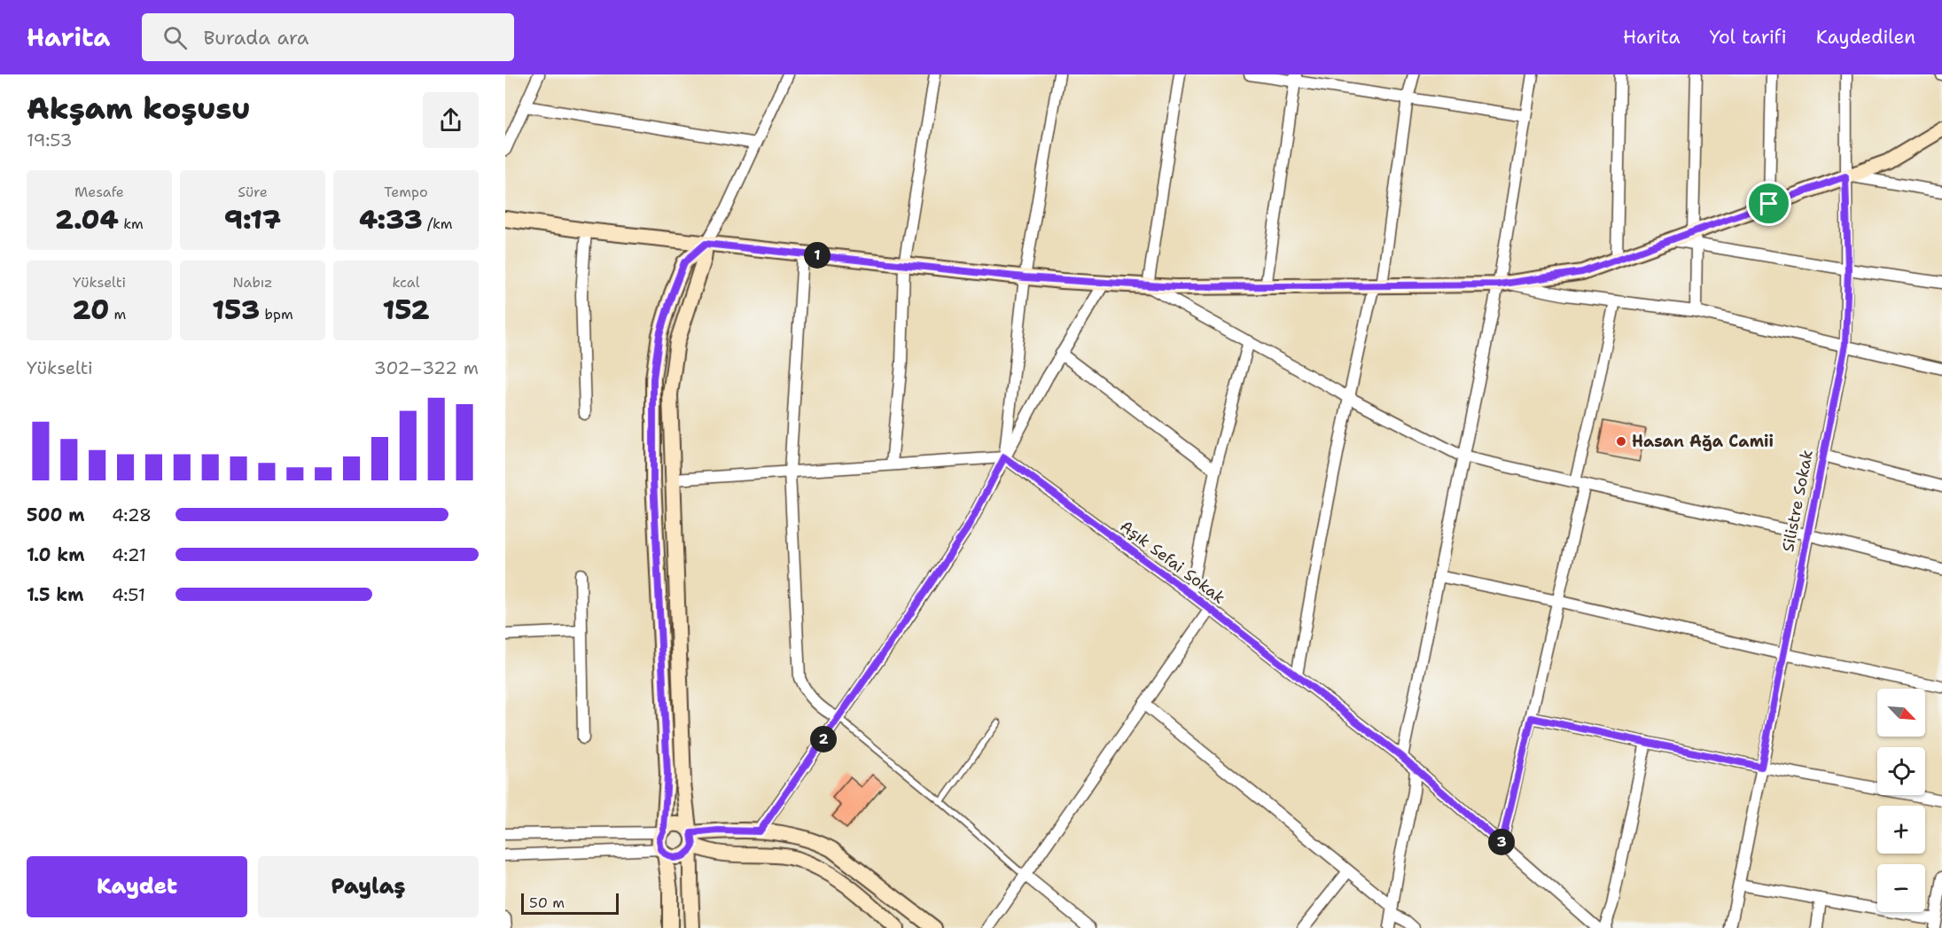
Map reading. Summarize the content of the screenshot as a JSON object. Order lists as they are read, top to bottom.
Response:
{
  "streets": {
    "street": ["Silistre Sokak", "Aşık Sefai Sokak"]
  },
  "places": ["Hasan Ağa Camii"],
  "scale_bar": "50 m",
  "north": "bottom right",
  "page": {
    "header": "Harita",
    "search": "Burada ara",
    "nav": ["Harita", "Yol tarifi", "Kaydedilen"],
    "heading": ["Akşam koşusu", "19:53"],
    "stats": [
      ["Mesafe", "2.04 km"],
      ["Süre", "9:17"],
      ["Tempo", "4:33 /km"],
      ["Yükselti", "20 m"],
      ["Nabız", "153 bpm"],
      ["kcal", "152"]
    ],
    "pins": ["1", "2", "3"],
    "chart": ["Yükselti", "302–322 m"],
    "list": [
      {
        "name": "500 m",
        "note": "4:28"
      },
      {
        "name": "1.0 km",
        "note": "4:21"
      },
      {
        "name": "1.5 km",
        "note": "4:51"
      }
    ],
    "map_buttons": ["+", "−"],
    "buttons": ["Kaydet", "Paylaş"],
    "scale": "50 m"
  }
}
